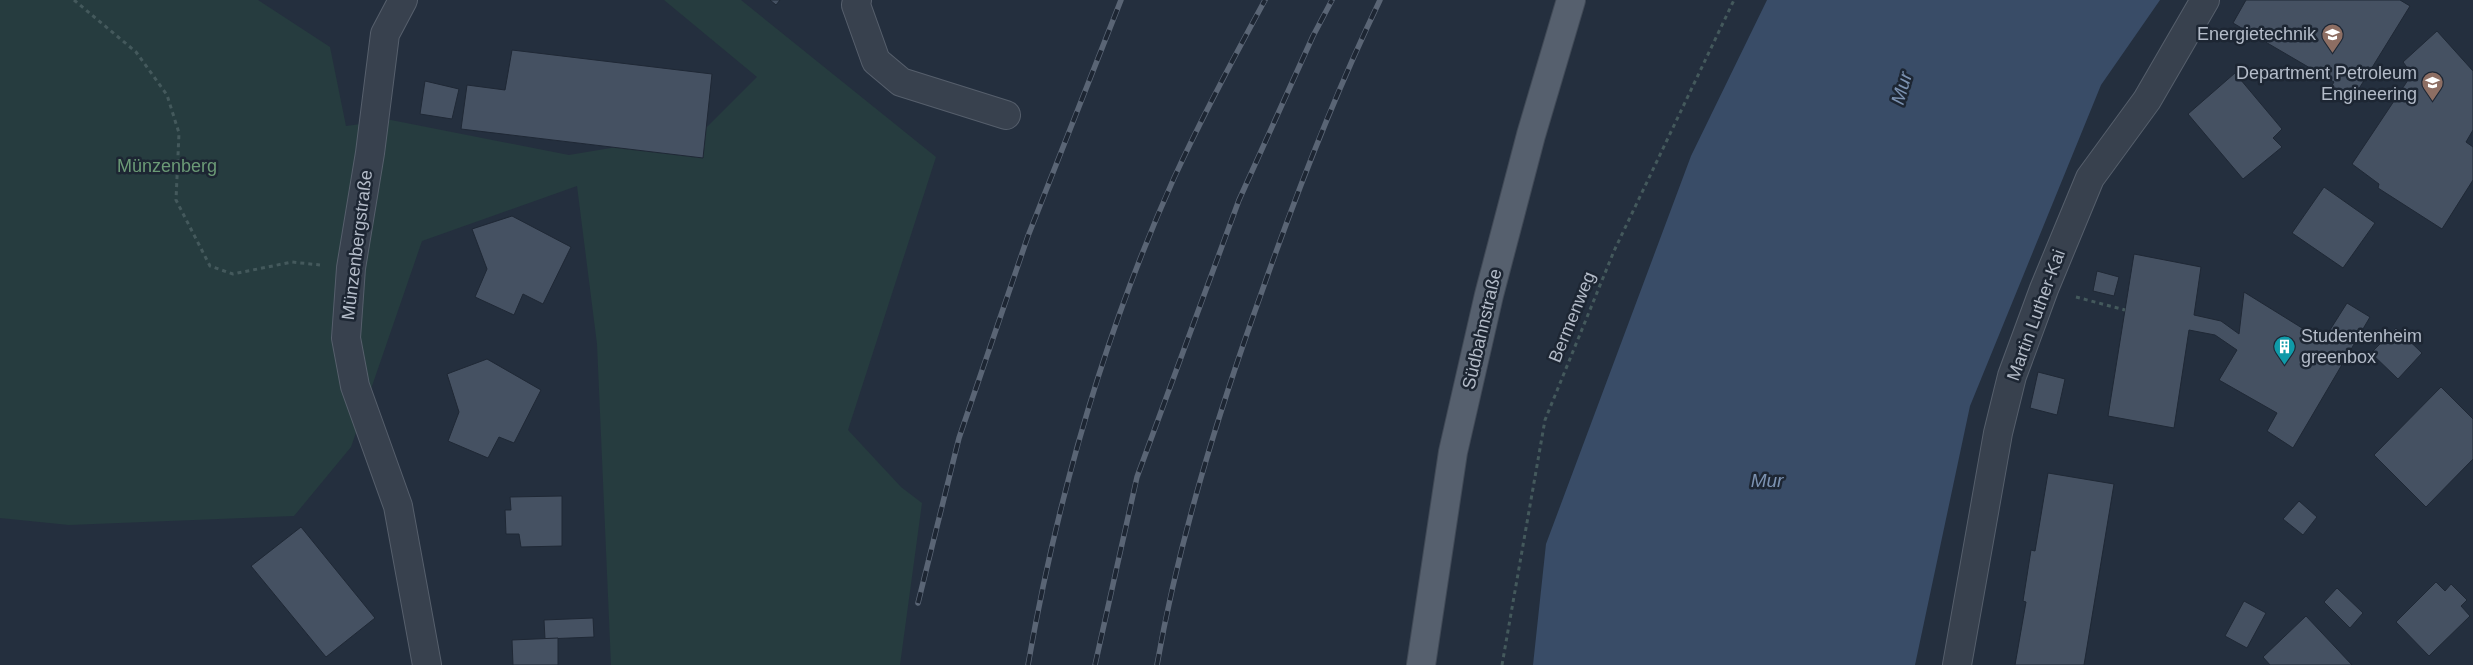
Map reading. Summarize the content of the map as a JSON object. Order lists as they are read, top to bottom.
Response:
{
  "streets": {
    "main road": ["Südbahnstraße"],
    "street": ["Münzenbergstraße", "Martin Luther-Kai"],
    "path": ["Bermenweg"]
  },
  "water": ["Mur"],
  "parks": ["Münzenberg"],
  "places": {
    "school or university": ["Energietechnik", "Department Petroleum Engineering"],
    "building": ["Studentenheim greenbox"]
  }
}
